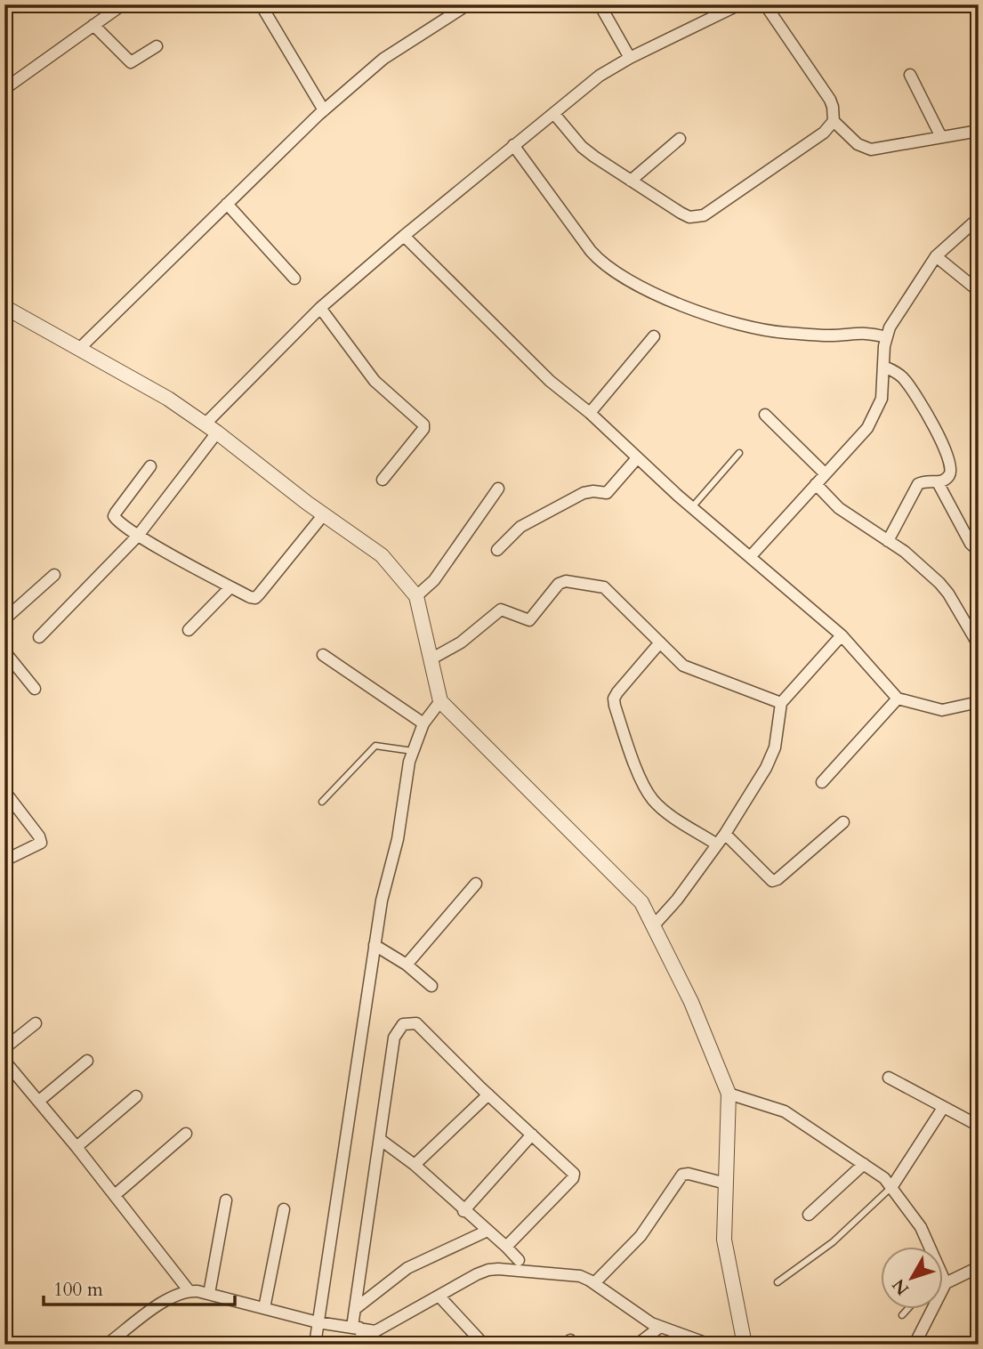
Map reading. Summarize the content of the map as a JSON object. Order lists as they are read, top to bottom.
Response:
{
  "scale_bar": "100 m",
  "north": "bottom left"
}
